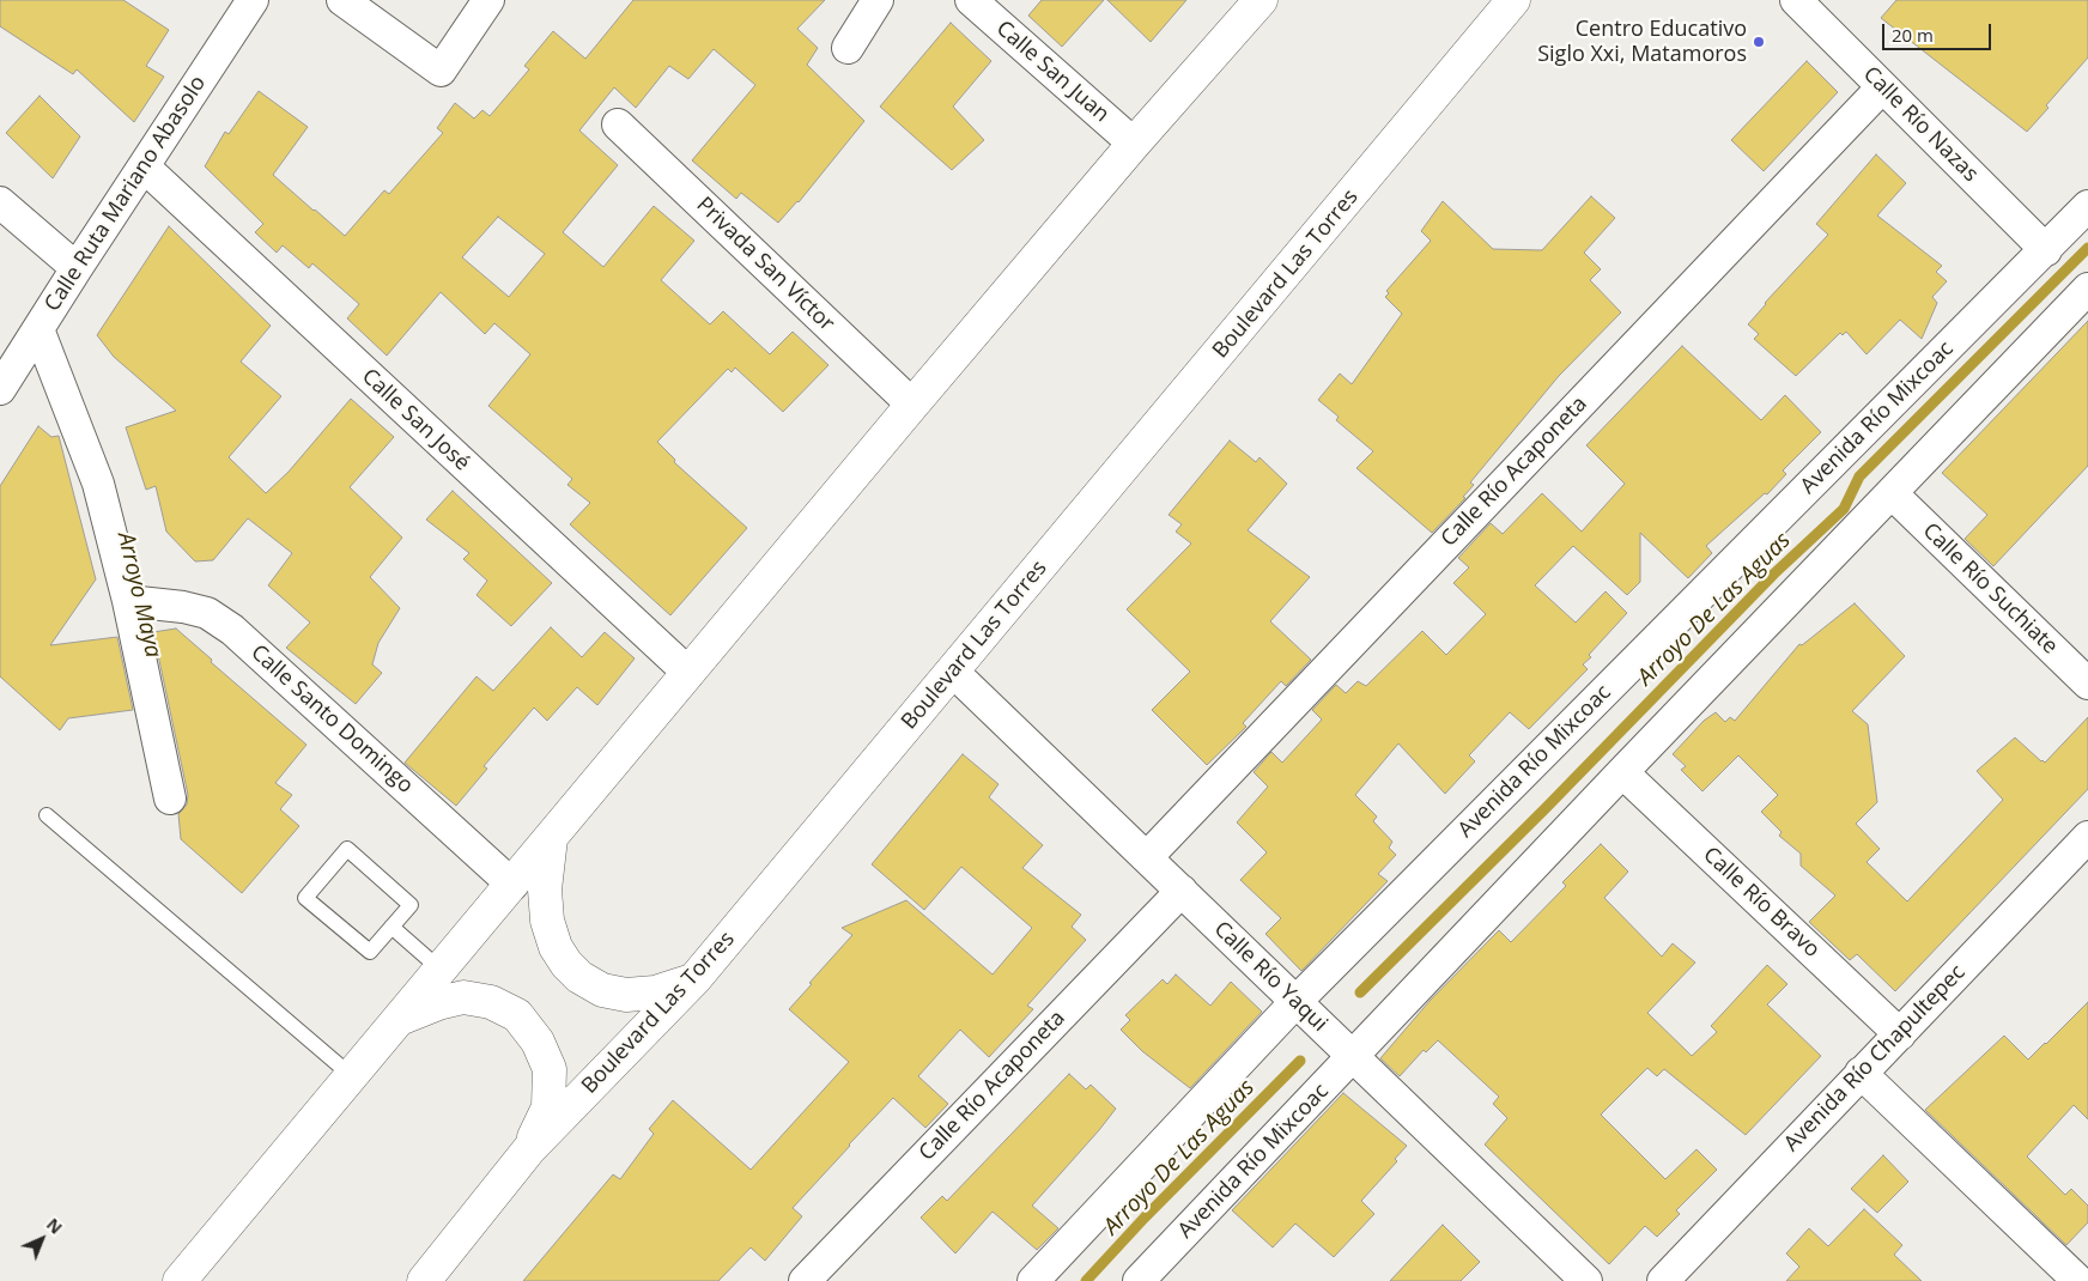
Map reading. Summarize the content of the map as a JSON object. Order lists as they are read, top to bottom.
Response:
{
  "streets": {
    "main road": ["Boulevard Las Torres"],
    "street": [
      "Calle San Juan",
      "Calle Río Nazas",
      "Calle Ruta Mariano Abasolo",
      "Privada San Víctor",
      "Avenida Río Mixcoac",
      "Calle San José",
      "Calle Río Acaponeta",
      "Calle Río Suchiate",
      "Calle Santo Domingo",
      "Calle Río Bravo",
      "Calle Río Yaqui",
      "Avenida Río Chapultepec"
    ]
  },
  "crossings": [
    ["Calle Río Nazas", "Avenida Río Mixcoac"],
    ["Calle Río Nazas", "Calle Río Acaponeta"],
    ["Calle Ruta Mariano Abasolo", "Calle San José"],
    ["Boulevard Las Torres", "Calle Río Yaqui"],
    ["Avenida Río Mixcoac", "Calle Río Suchiate"],
    ["Avenida Río Mixcoac", "Calle Río Bravo"],
    ["Avenida Río Mixcoac", "Calle Río Yaqui"],
    ["Calle Río Acaponeta", "Calle Río Yaqui"],
    ["Calle Río Bravo", "Avenida Río Chapultepec"]
  ],
  "water": ["Arroyo Maya", "Arroyo De Las Aguas"],
  "places": ["Centro Educativo Siglo Xxi, Matamoros"],
  "scale_bar": "20 m",
  "north": "top right"
}
